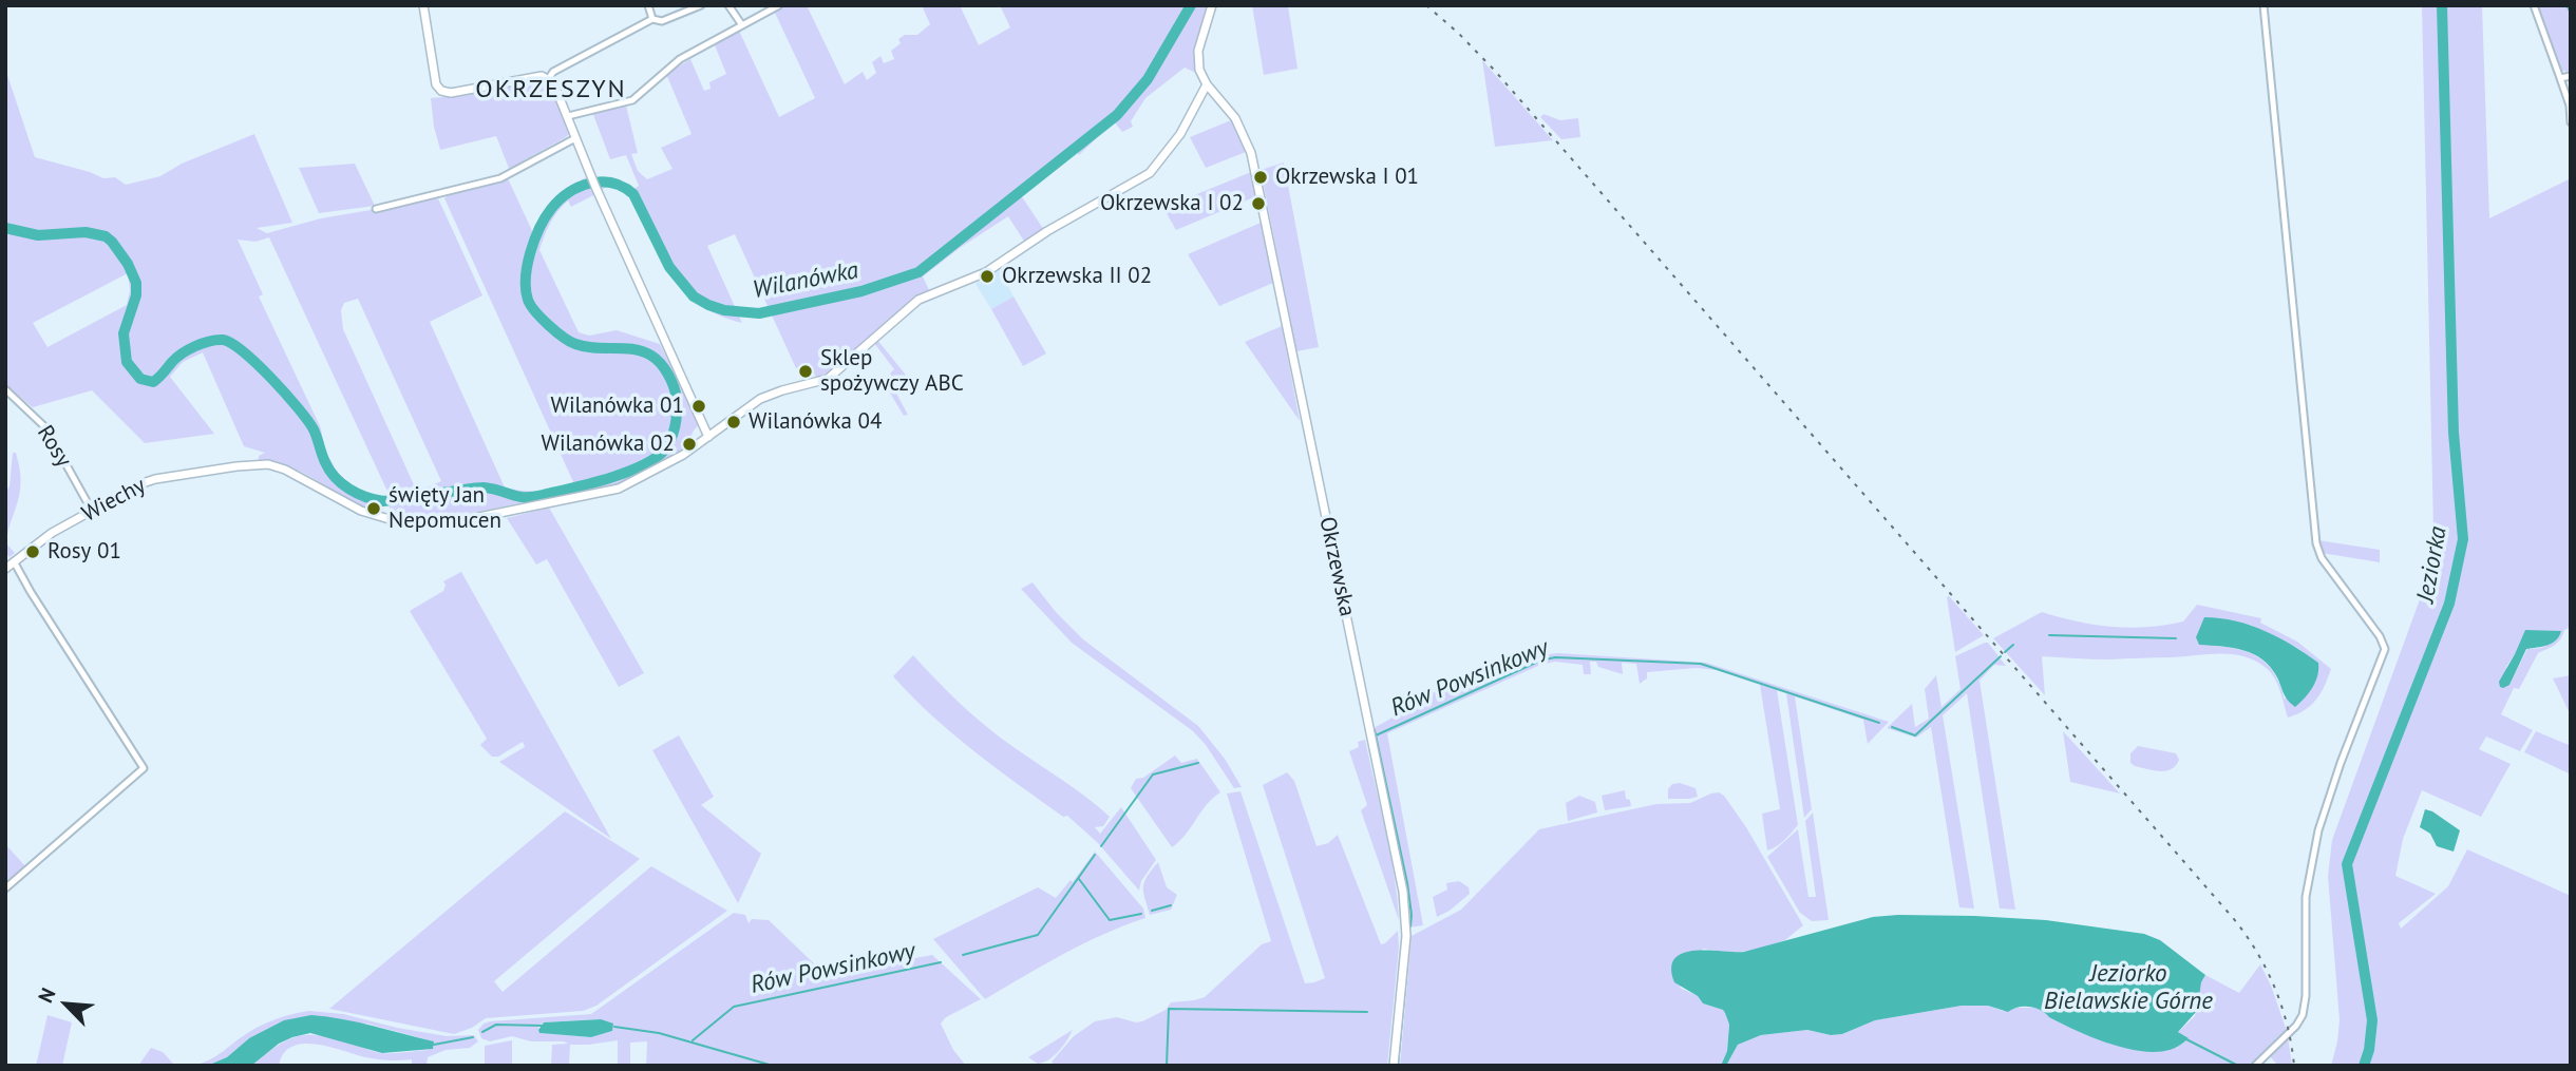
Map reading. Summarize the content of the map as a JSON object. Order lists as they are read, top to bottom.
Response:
{
  "streets": {
    "street": ["Rosy", "Wiechy", "Okrzewska"]
  },
  "crossings": [
    ["Rosy", "Wiechy"],
    ["Wiechy", "Okrzewska"]
  ],
  "districts": ["OKRZESZYN"],
  "water": [
    "Wilanówka",
    "Jeziorka",
    "Rów Powsinkowy",
    "Jeziorko Bielawskie Górne"
  ],
  "places": [
    "Okrzewska I 01",
    "Okrzewska I 02",
    "Okrzewska II 02",
    "Sklep spożywczy ABC",
    "Wilanówka 01",
    "Wilanówka 04",
    "Wilanówka 02",
    "święty Jan Nepomucen",
    "Rosy 01"
  ],
  "north": "top left"
}
